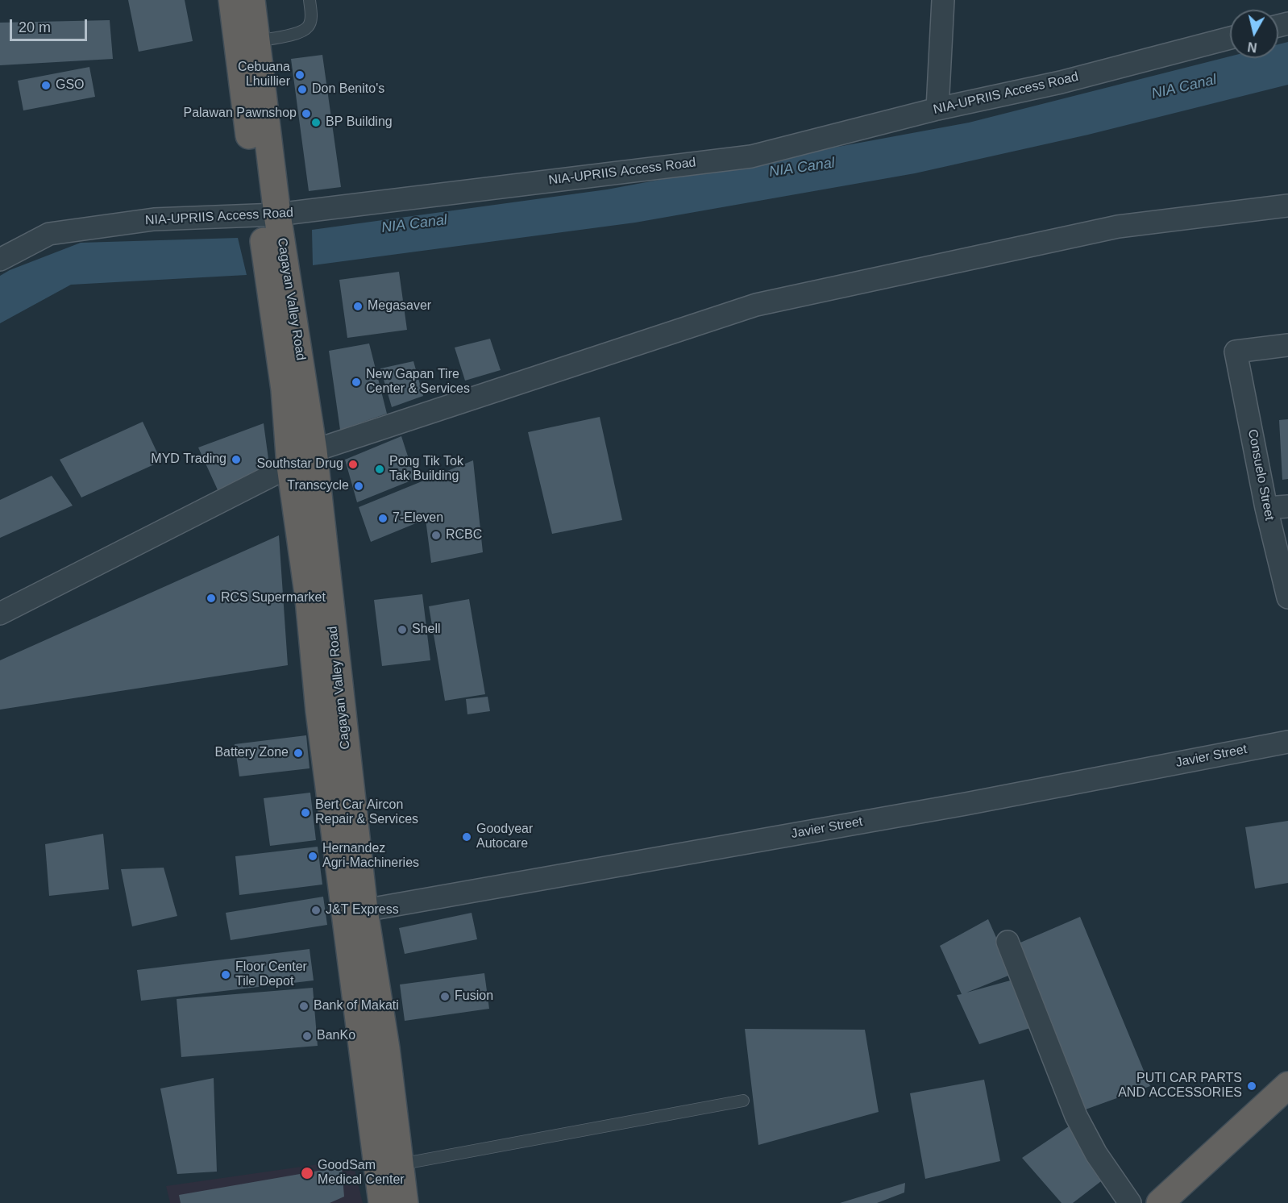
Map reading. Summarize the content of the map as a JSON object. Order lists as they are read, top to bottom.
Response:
{
  "streets": {
    "highway": ["Cagayan Valley Road"],
    "street": ["NIA-UPRIIS Access Road", "Consuelo Street", "Javier Street"]
  },
  "crossings": [
    ["NIA-UPRIIS Access Road", "Cagayan Valley Road"],
    ["Cagayan Valley Road", "Javier Street"]
  ],
  "water": ["NIA Canal"],
  "places": [
    "Cebuana Lhuillier",
    "GSO",
    "Don Benito's",
    "Palawan Pawnshop",
    "BP Building",
    "Megasaver",
    "New Gapan Tire Center & Services",
    "MYD Trading",
    "Southstar Drug",
    "Pong Tik Tok Tak Building",
    "Transcycle",
    "7-Eleven",
    "RCBC",
    "RCS Supermarket",
    "Shell",
    "Battery Zone",
    "Bert Car Aircon Repair & Services",
    "Goodyear Autocare",
    "Hernandez Agri-Machineries",
    "J&T Express",
    "Floor Center Tile Depot",
    "Fusion",
    "Bank of Makati",
    "BanKo",
    "PUTI CAR PARTS AND ACCESSORIES",
    "GoodSam Medical Center"
  ],
  "scale_bar": "20 m",
  "north": "bottom"
}
